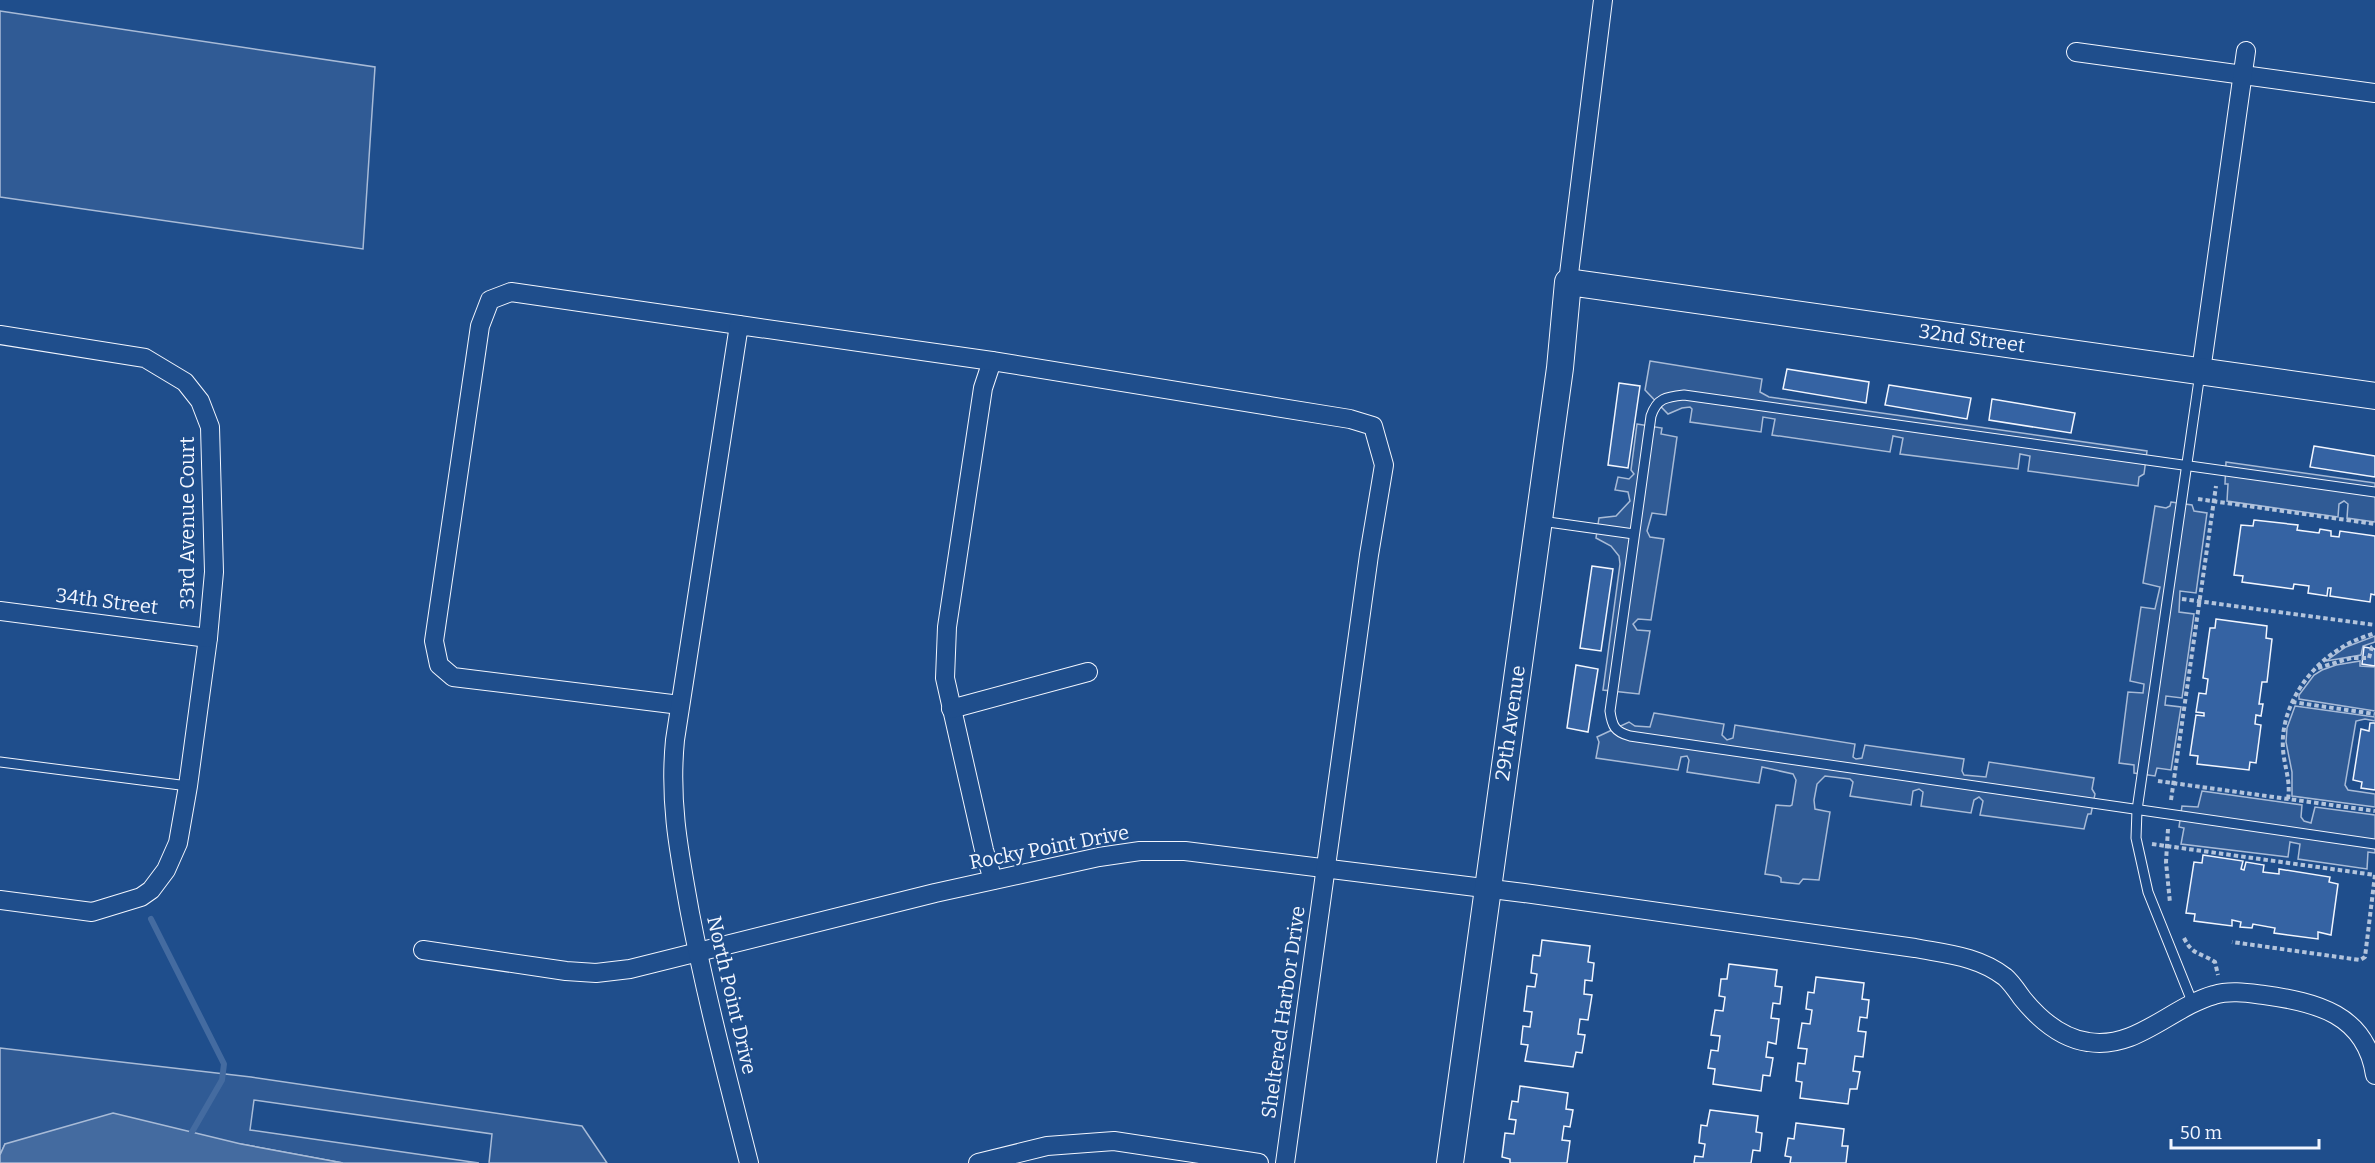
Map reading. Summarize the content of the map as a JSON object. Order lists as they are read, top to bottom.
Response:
{
  "streets": {
    "street": [
      "32nd Street",
      "33rd Avenue Court",
      "34th Street",
      "29th Avenue",
      "Rocky Point Drive",
      "North Point Drive",
      "Sheltered Harbor Drive"
    ]
  },
  "crossings": [
    ["32nd Street", "29th Avenue"],
    ["33rd Avenue Court", "34th Street"],
    ["29th Avenue", "Rocky Point Drive"],
    ["Rocky Point Drive", "North Point Drive"],
    ["Rocky Point Drive", "Sheltered Harbor Drive"]
  ],
  "scale_bar": "50 m"
}
